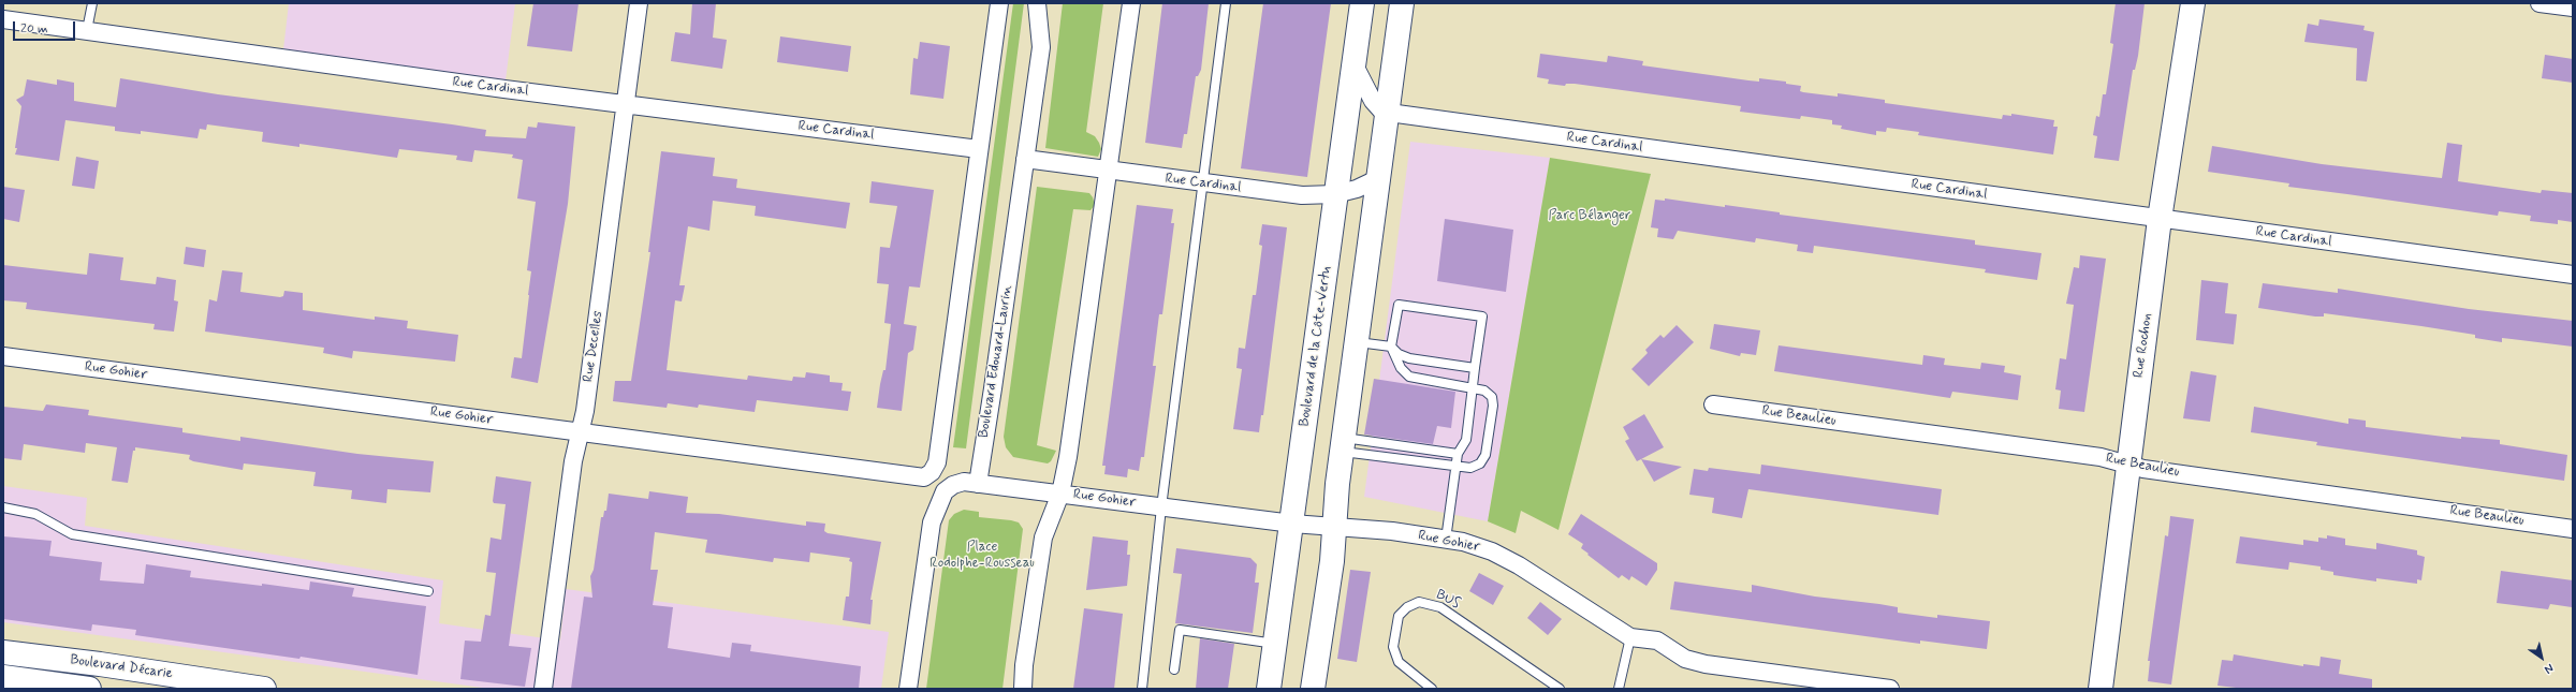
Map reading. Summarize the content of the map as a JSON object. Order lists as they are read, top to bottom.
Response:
{
  "streets": {
    "main road": ["Rue Rochon", "Boulevard de la Côte-Vertu", "Boulevard Décarie"],
    "street": [
      "Rue Cardinal",
      "Rue Decelles",
      "Boulevard Edouard-Laurin",
      "Rue Gohier",
      "Rue Beaulieu"
    ],
    "lane": ["BUS"]
  },
  "crossings": [
    ["Rue Cardinal", "Rue Rochon"],
    ["Rue Cardinal", "Rue Decelles"],
    ["Rue Cardinal", "Boulevard de la Côte-Vertu"],
    ["Rue Cardinal", "Boulevard Edouard-Laurin"],
    ["Rue Cardinal", "Rue Gohier"],
    ["Rue Rochon", "Rue Beaulieu"],
    ["Rue Decelles", "Rue Gohier"],
    ["Boulevard de la Côte-Vertu", "Rue Gohier"],
    ["Boulevard Edouard-Laurin", "Rue Gohier"]
  ],
  "parks": ["Parc Bélanger", "Place Rodolphe-Rousseau"],
  "scale_bar": "20 m",
  "north": "bottom right"
}
